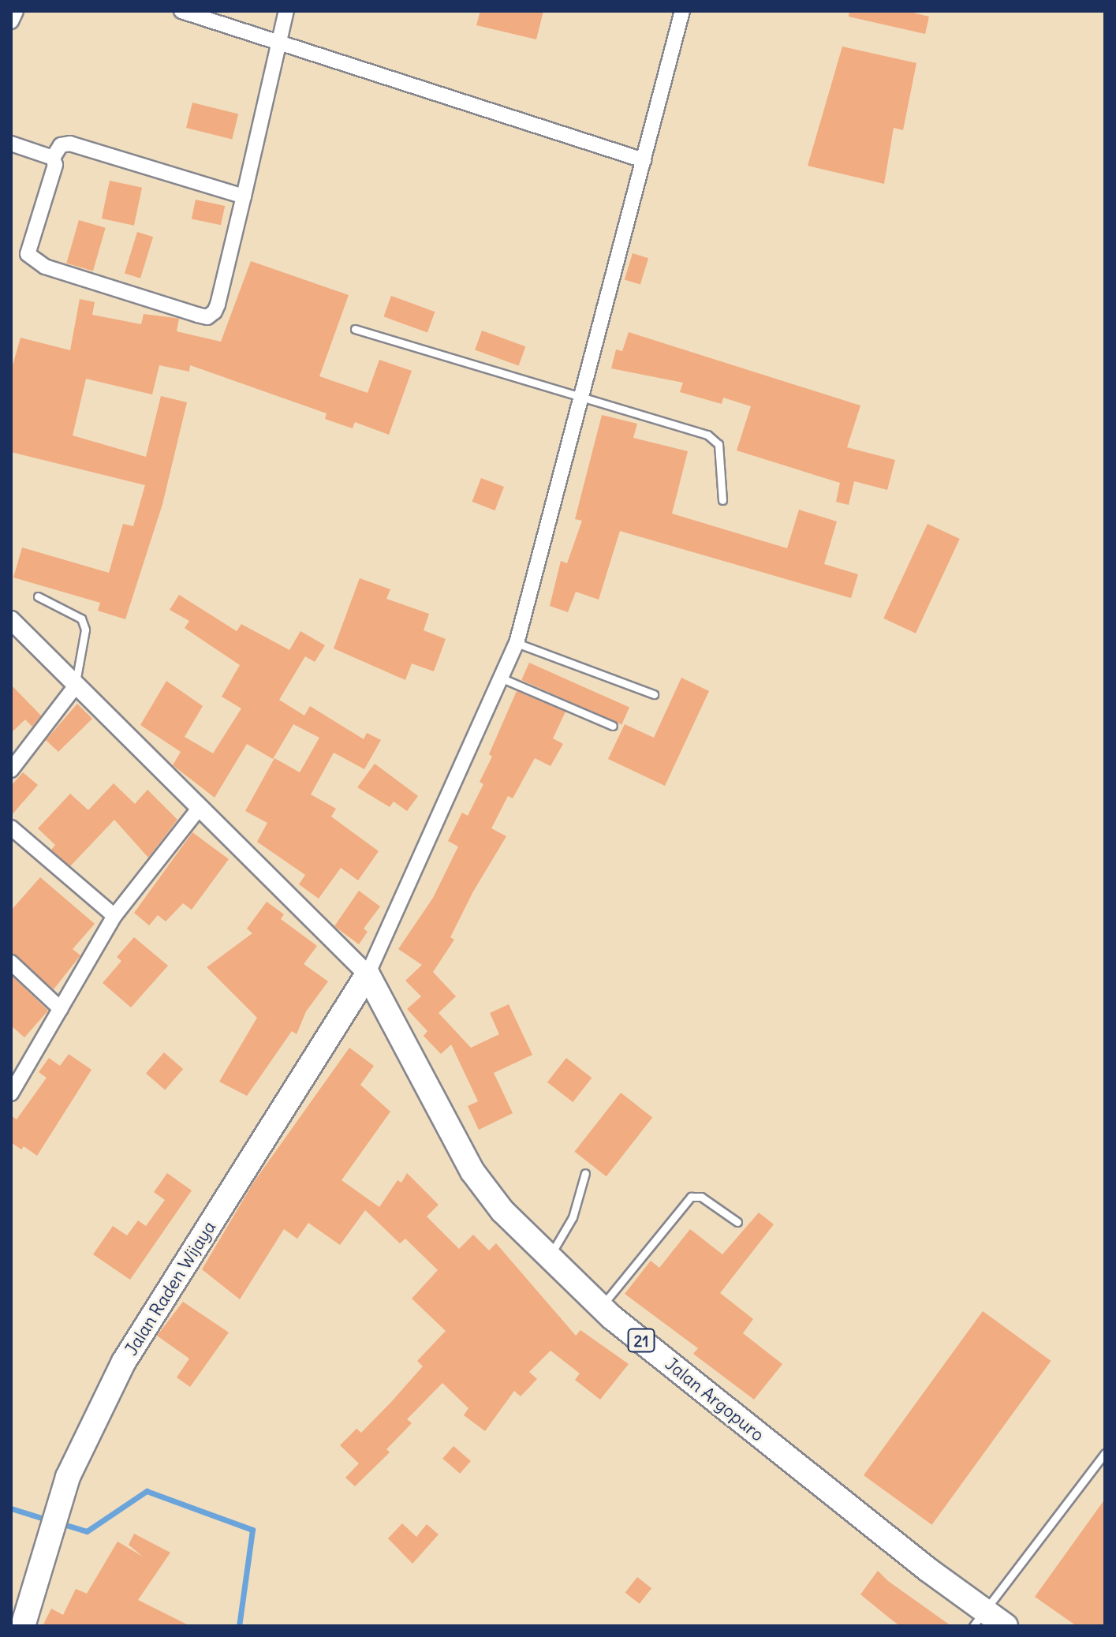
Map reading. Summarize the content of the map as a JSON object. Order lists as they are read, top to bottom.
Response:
{
  "streets": {
    "highway": ["Jalan Raden Wijaya", "21", "Jalan Argopuro"]
  },
  "crossings": [
    ["Jalan Raden Wijaya", "Jalan Argopuro"]
  ]
}
